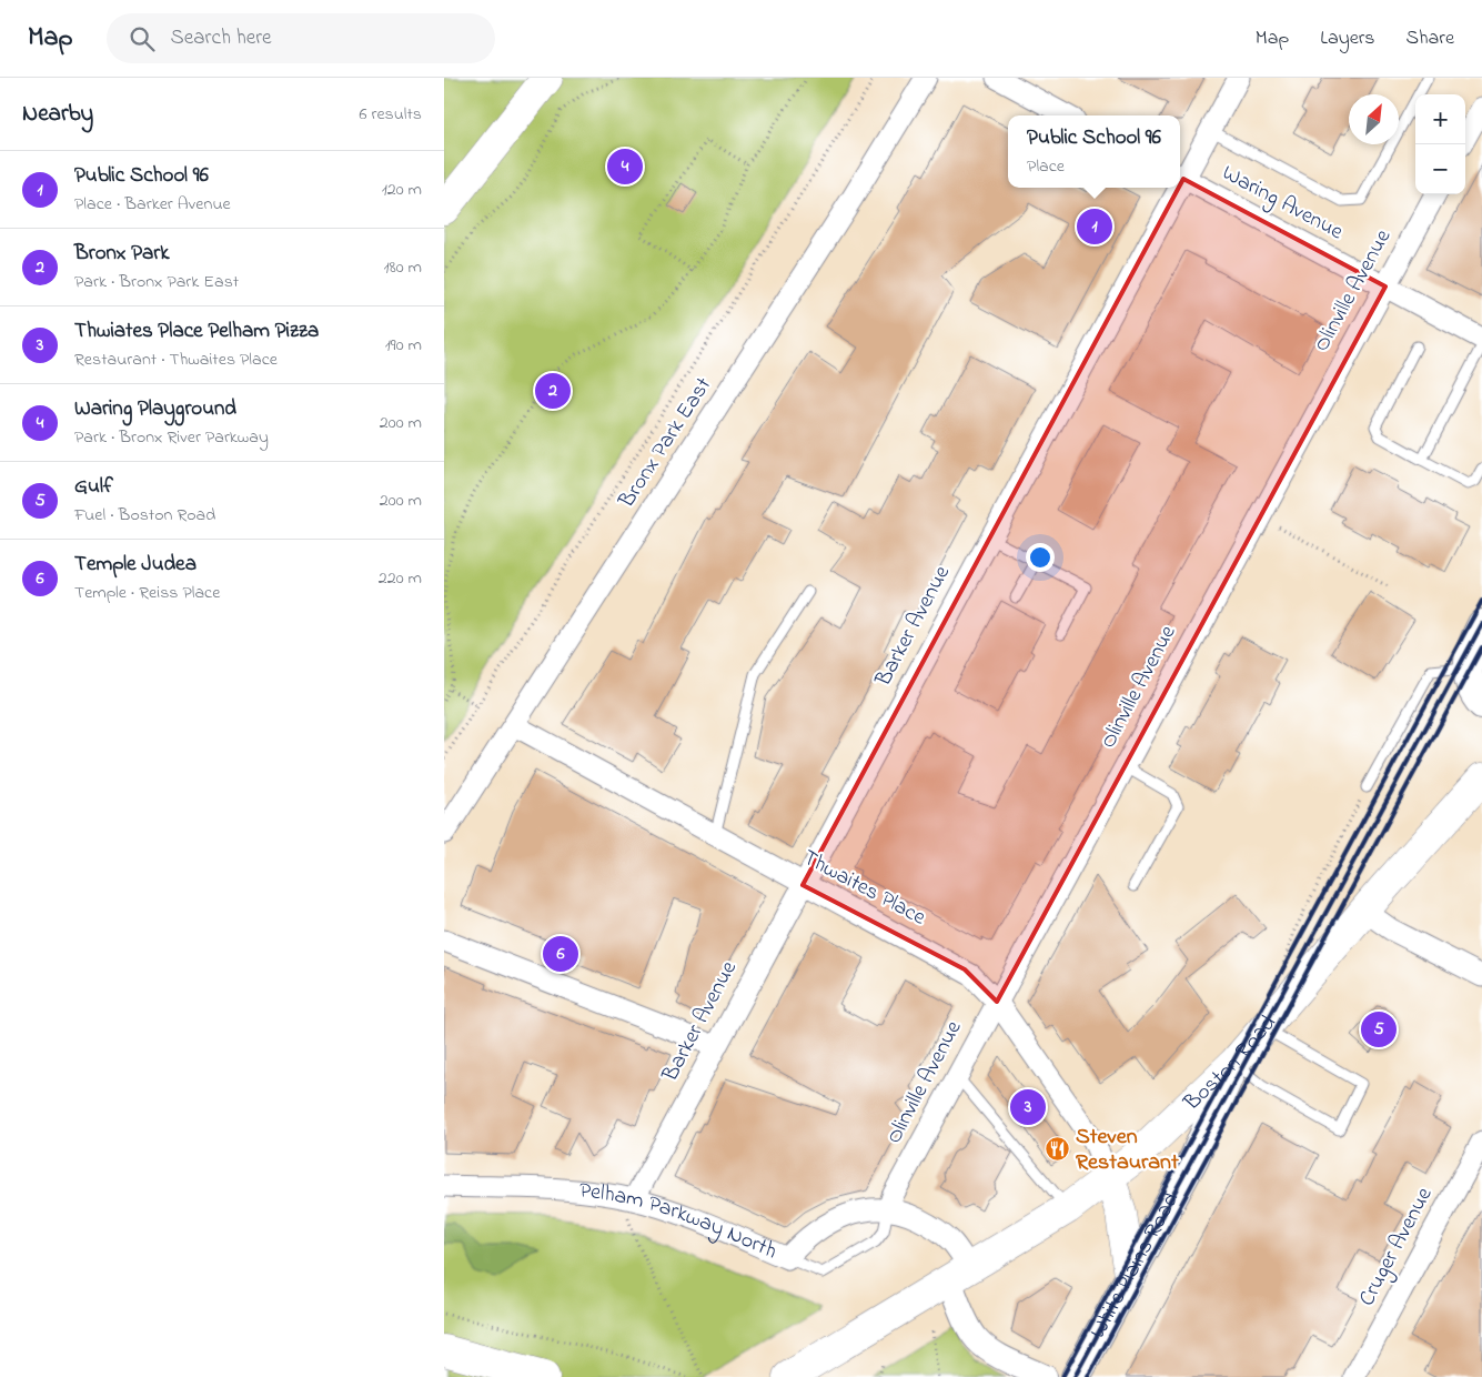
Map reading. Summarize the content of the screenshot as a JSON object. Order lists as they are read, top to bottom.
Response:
{
  "streets": {
    "main road": ["Boston Road", "White Plains Road"],
    "street": [
      "Waring Avenue",
      "Olinville Avenue",
      "Bronx Park East",
      "Barker Avenue",
      "Thwaites Place",
      "Pelham Parkway North",
      "Cruger Avenue"
    ]
  },
  "crossings": [
    ["Waring Avenue", "Olinville Avenue"],
    ["Waring Avenue", "Barker Avenue"],
    ["Olinville Avenue", "Thwaites Place"],
    ["Olinville Avenue", "Pelham Parkway North"],
    ["Bronx Park East", "Thwaites Place"],
    ["Barker Avenue", "Thwaites Place"],
    ["Barker Avenue", "Pelham Parkway North"],
    ["Thwaites Place", "Boston Road"],
    ["Boston Road", "Pelham Parkway North"],
    ["Boston Road", "White Plains Road"]
  ],
  "places": {
    "restaurant": ["Steven Restaurant"]
  },
  "north": "top right",
  "page": {
    "header": "Map",
    "search": "Search here",
    "nav": ["Map", "Layers", "Share"],
    "heading": ["Nearby", "6 results"],
    "map_buttons": ["+", "−"],
    "popup": ["Public School 96", "Place"],
    "pins": [
      "4",
      "1",
      "2",
      "6",
      "5",
      "3"
    ],
    "list": [
      {
        "mark": "1",
        "name": "Public School 96",
        "note": "Place · Barker Avenue",
        "value": "120 m"
      },
      {
        "mark": "2",
        "name": "Bronx Park",
        "note": "Park · Bronx Park East",
        "value": "180 m"
      },
      {
        "mark": "3",
        "name": "Thwiates Place Pelham Pizza",
        "note": "Restaurant · Thwaites Place",
        "value": "190 m"
      },
      {
        "mark": "4",
        "name": "Waring Playground",
        "note": "Park · Bronx River Parkway",
        "value": "200 m"
      },
      {
        "mark": "5",
        "name": "Gulf",
        "note": "Fuel · Boston Road",
        "value": "200 m"
      },
      {
        "mark": "6",
        "name": "Temple Judea",
        "note": "Temple · Reiss Place",
        "value": "220 m"
      }
    ]
  }
}
